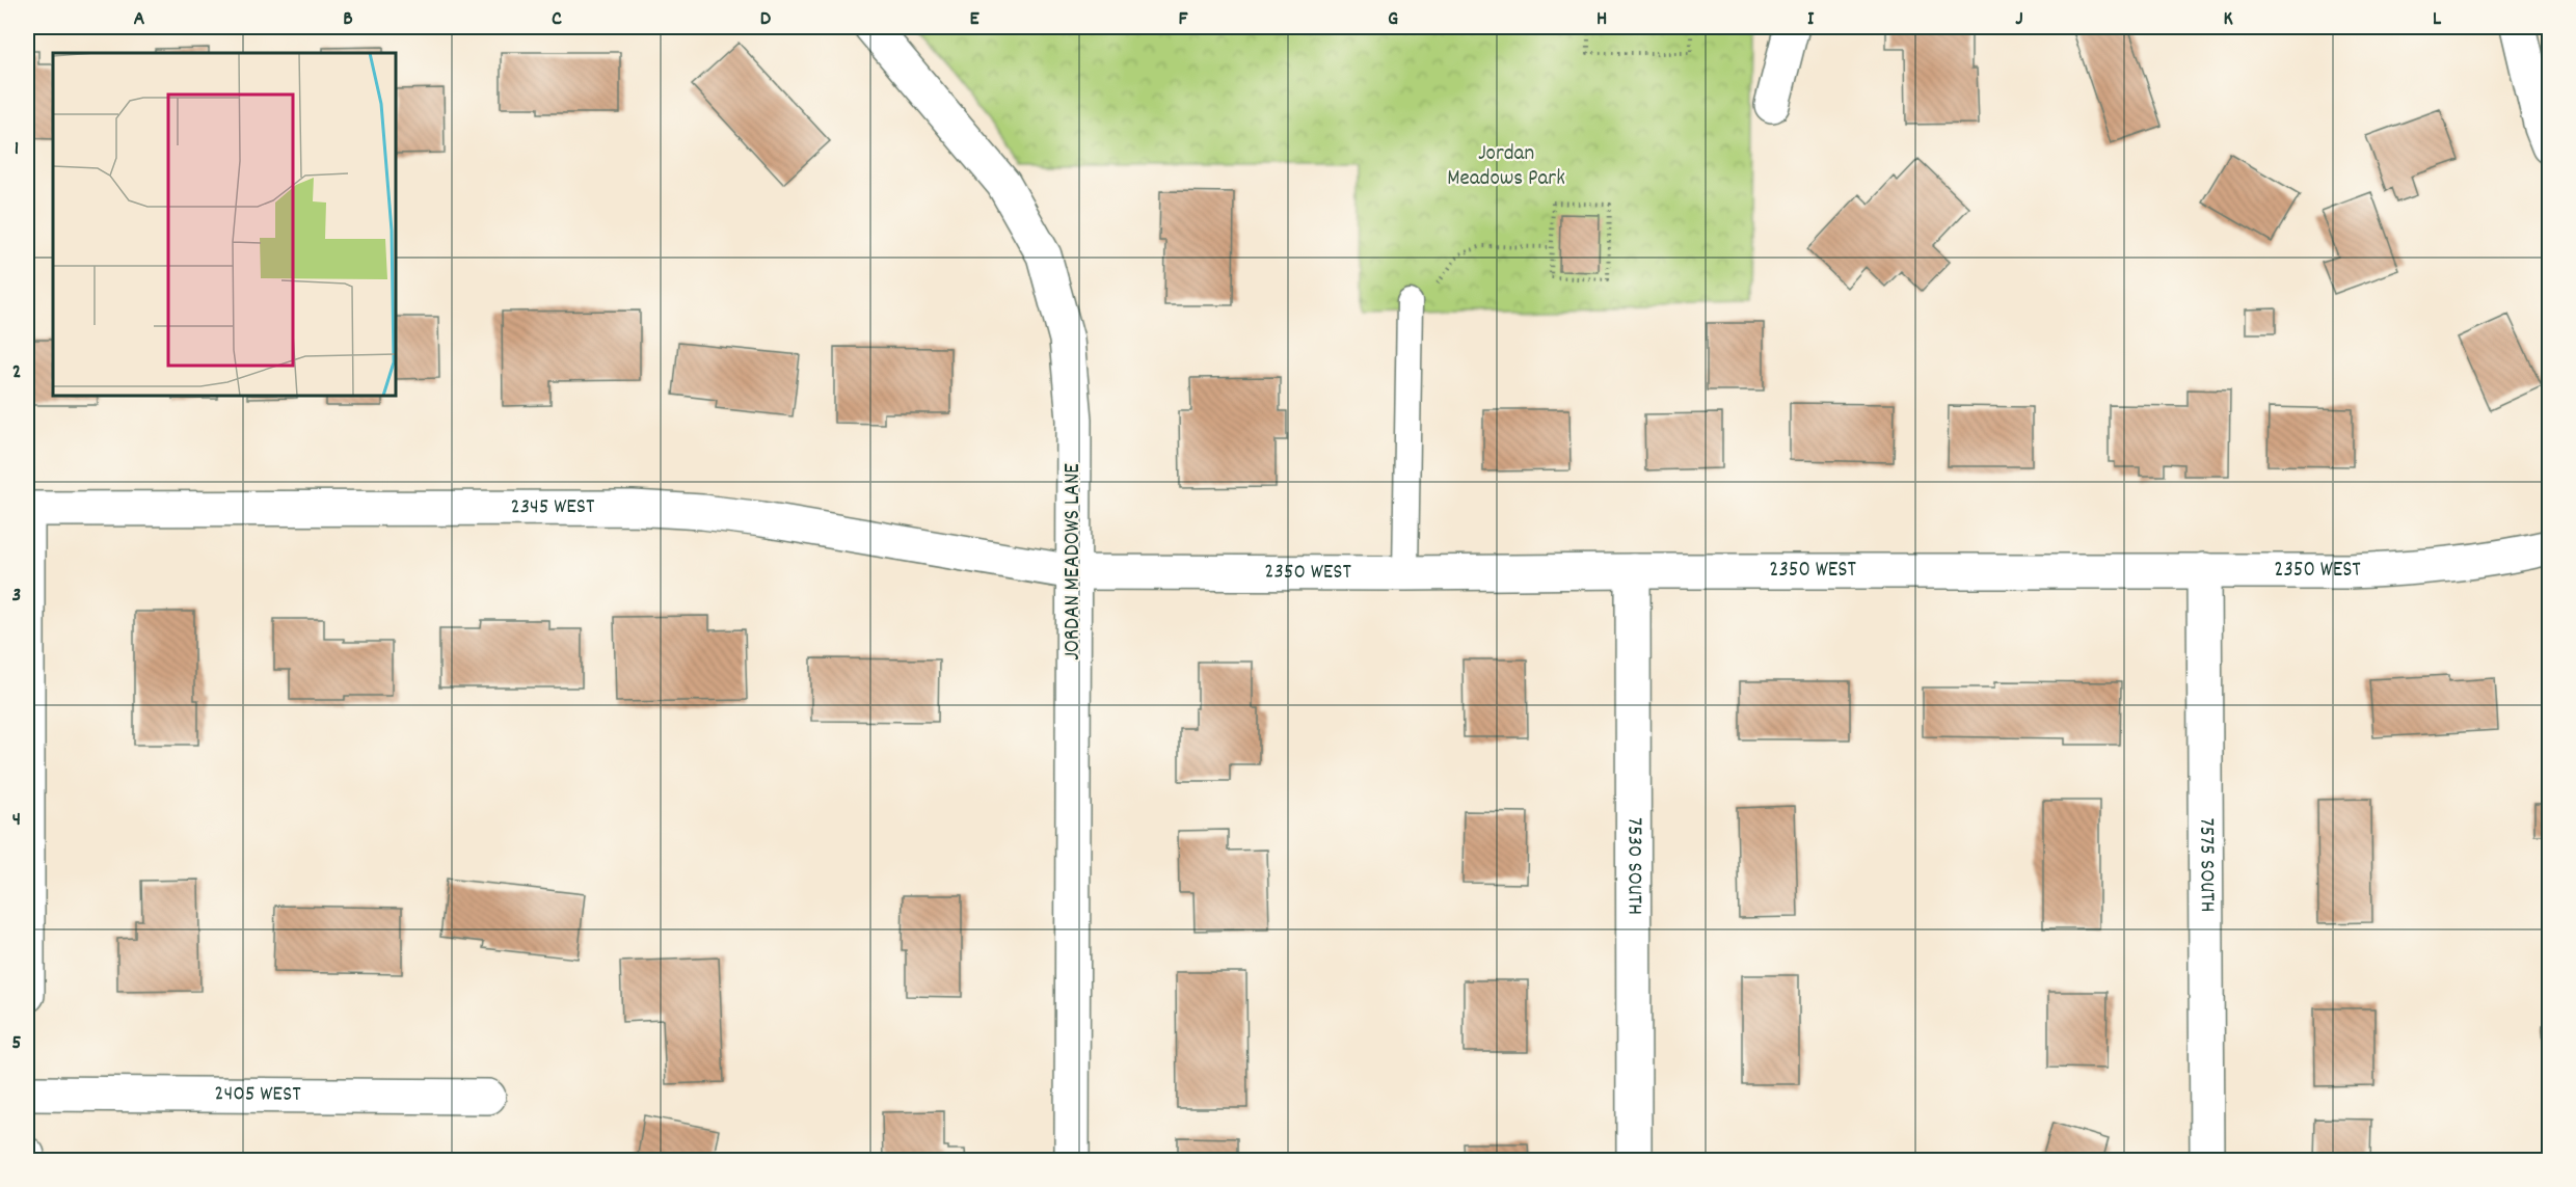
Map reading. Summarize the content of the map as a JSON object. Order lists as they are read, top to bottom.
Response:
{
  "streets": {
    "street": [
      "2345 WEST",
      "JORDAN MEADOWS LANE",
      "2350 WEST",
      "7575 SOUTH",
      "7530 SOUTH",
      "2405 WEST"
    ]
  },
  "crossings": [
    ["2345 WEST", "JORDAN MEADOWS LANE"],
    ["2345 WEST", "2350 WEST"],
    ["JORDAN MEADOWS LANE", "2350 WEST"],
    ["2350 WEST", "7575 SOUTH"],
    ["2350 WEST", "7530 SOUTH"]
  ],
  "parks": ["Jordan Meadows Park"],
  "grid": {
    "columns": [
      "A",
      "B",
      "C",
      "D",
      "E",
      "F",
      "G",
      "H",
      "I",
      "J",
      "K",
      "L"
    ],
    "rows": [
      "1",
      "2",
      "3",
      "4",
      "5"
    ]
  }
}
